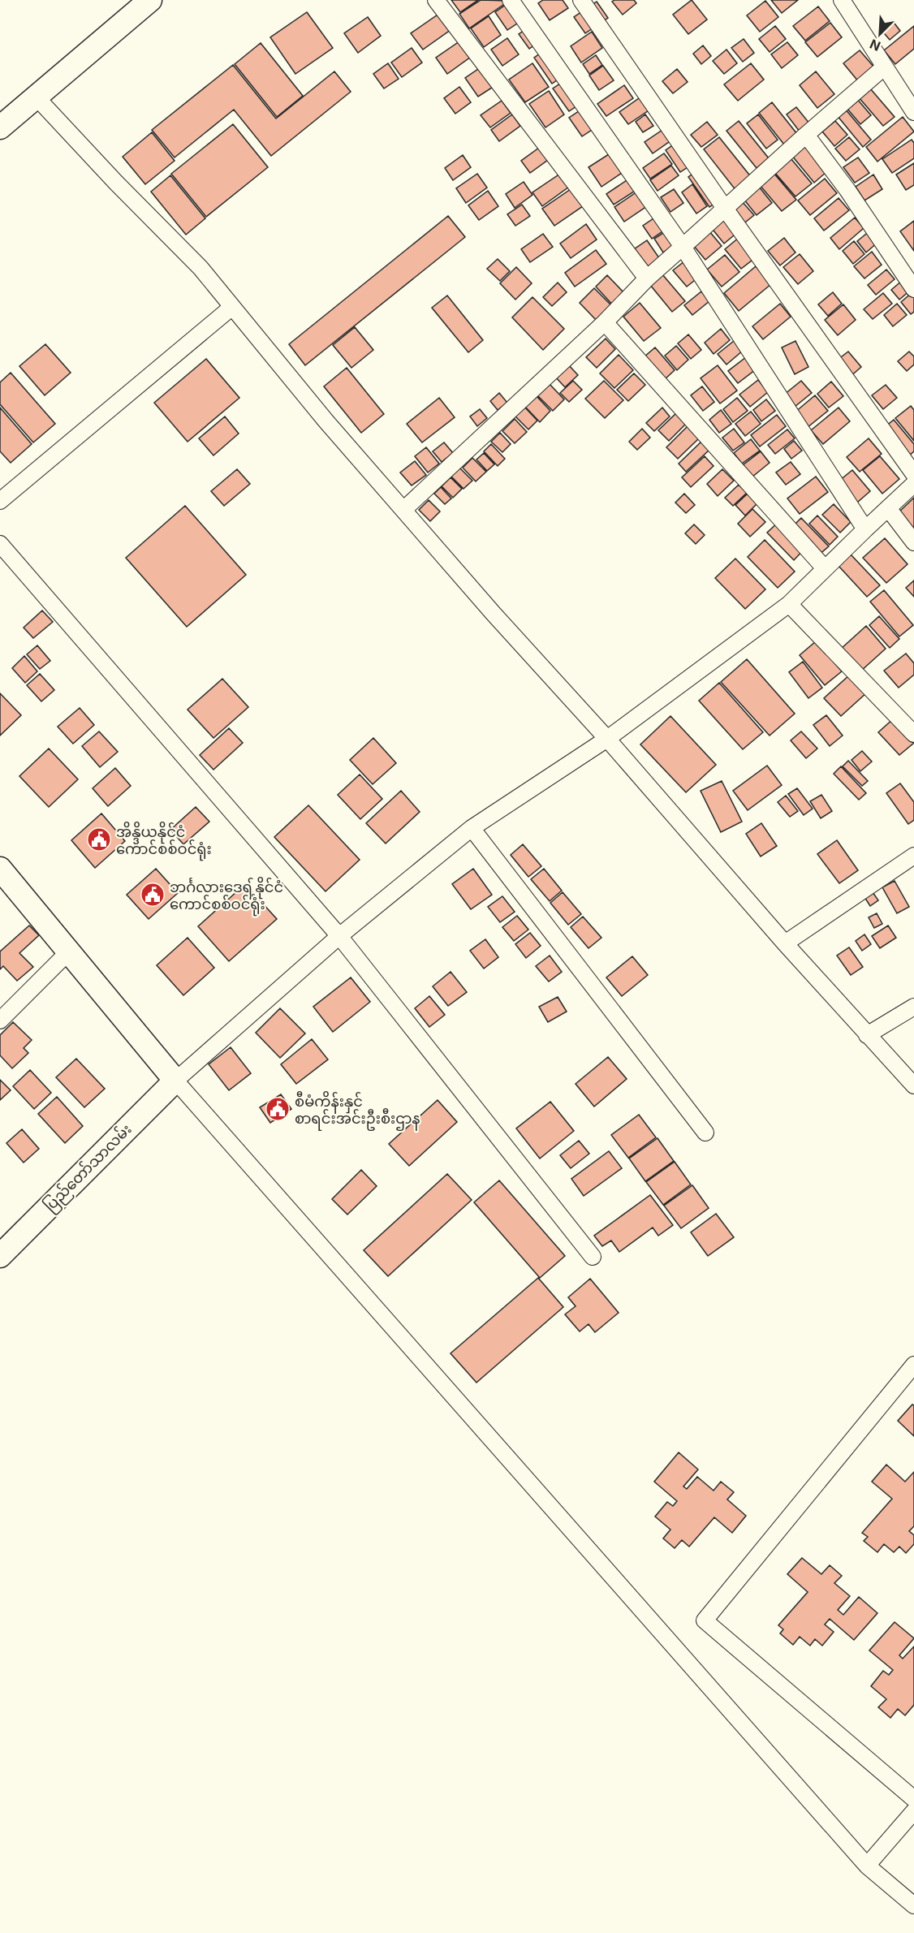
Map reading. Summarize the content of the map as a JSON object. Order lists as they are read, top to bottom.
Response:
{
  "streets": {
    "street": ["ပြည်တော်သာလမ်း"]
  },
  "places": {
    "public building": ["အိန္ဒိယနိုင်ငံ ကောင်စစ်ဝင်ရုံး", "ဘင်္ဂလားဒေရှ့်နိုင်ငံ ကောင်စစ်ဝင်ရုံး", "စီမံကိန်းနှင့် စာရင်းအင်းဦးစီးဌာန"]
  },
  "north": "bottom left"
}
